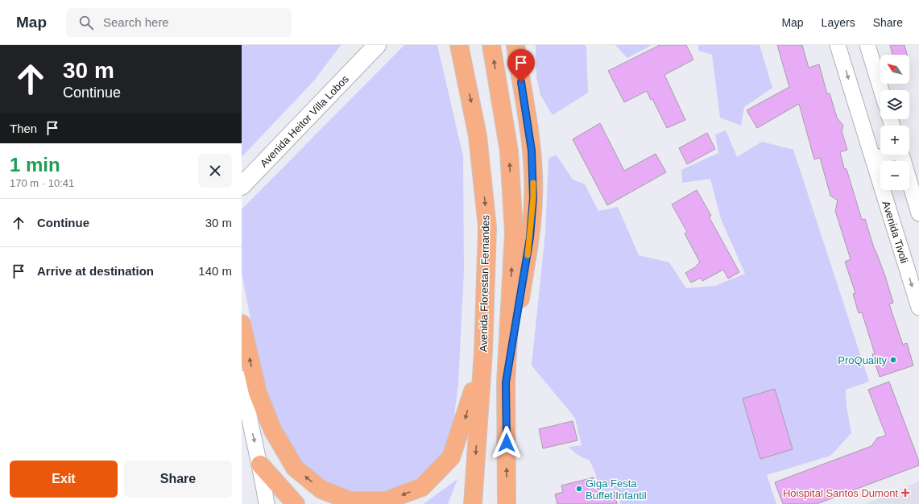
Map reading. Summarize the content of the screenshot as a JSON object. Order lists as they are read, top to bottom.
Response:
{
  "streets": {
    "highway": ["Avenida Florestan Fernandes"],
    "street": ["Avenida Heitor Villa Lobos", "Avenida Tivoli"]
  },
  "places": {
    "other": ["ProQuality", "Giga Festa Buffet Infantil"],
    "health": ["Hoispital Santos Dumont"]
  },
  "north": "top left",
  "page": {
    "header": "Map",
    "search": "Search here",
    "nav": ["Map", "Layers", "Share"],
    "turn": ["30 m", "Continue"],
    "map_buttons": ["+", "−"],
    "then": "Then",
    "heading": ["1 min", "170 m · 10:41"],
    "list": [
      {
        "name": "Continue",
        "value": "30 m"
      },
      {
        "name": "Arrive at destination",
        "value": "140 m"
      }
    ],
    "buttons": ["Exit", "Share"]
  }
}
